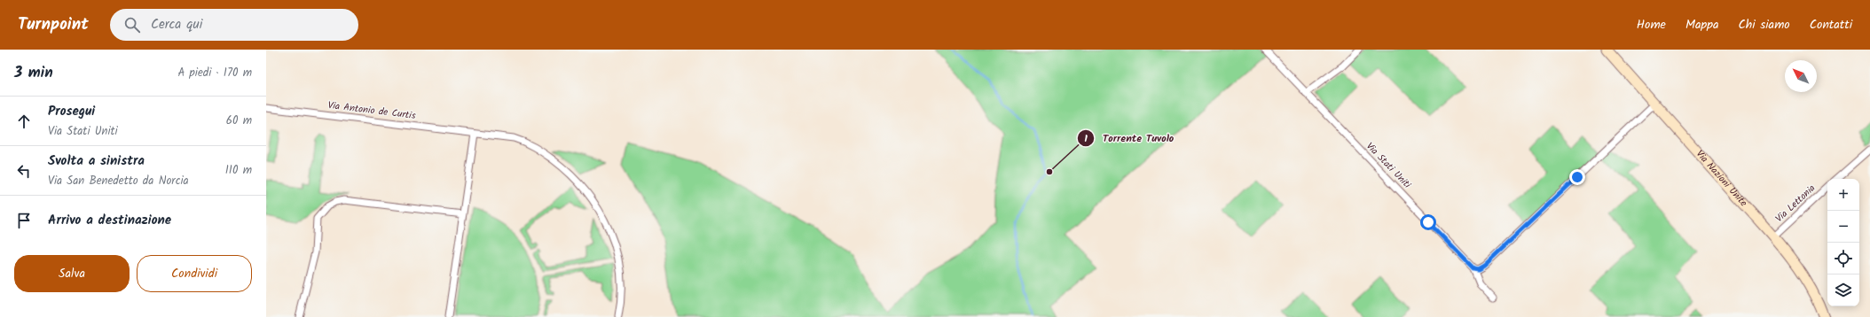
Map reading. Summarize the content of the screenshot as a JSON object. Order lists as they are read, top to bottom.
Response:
{
  "streets": {
    "street": [
      "Via Antonio de Curtis",
      "Via Stati Uniti",
      "Via Nazioni Unite",
      "Via Lettonia"
    ]
  },
  "crossings": [
    ["Via Nazioni Unite", "Via Lettonia"]
  ],
  "places": ["Torrente Tuvolo"],
  "north": "top left",
  "page": {
    "header": "Turnpoint",
    "search": "Cerca qui",
    "nav": [
      "Home",
      "Mappa",
      "Chi siamo",
      "Contatti"
    ],
    "heading": ["3 min", "A piedi · 170 m"],
    "list": [
      ["Prosegui", "Via Stati Uniti", "60 m"],
      ["Svolta a sinistra", "Via San Benedetto da Norcia", "110 m"],
      "Arrivo a destinazione"
    ],
    "map_buttons": ["+", "−"],
    "buttons": ["Salva", "Condividi"]
  }
}
